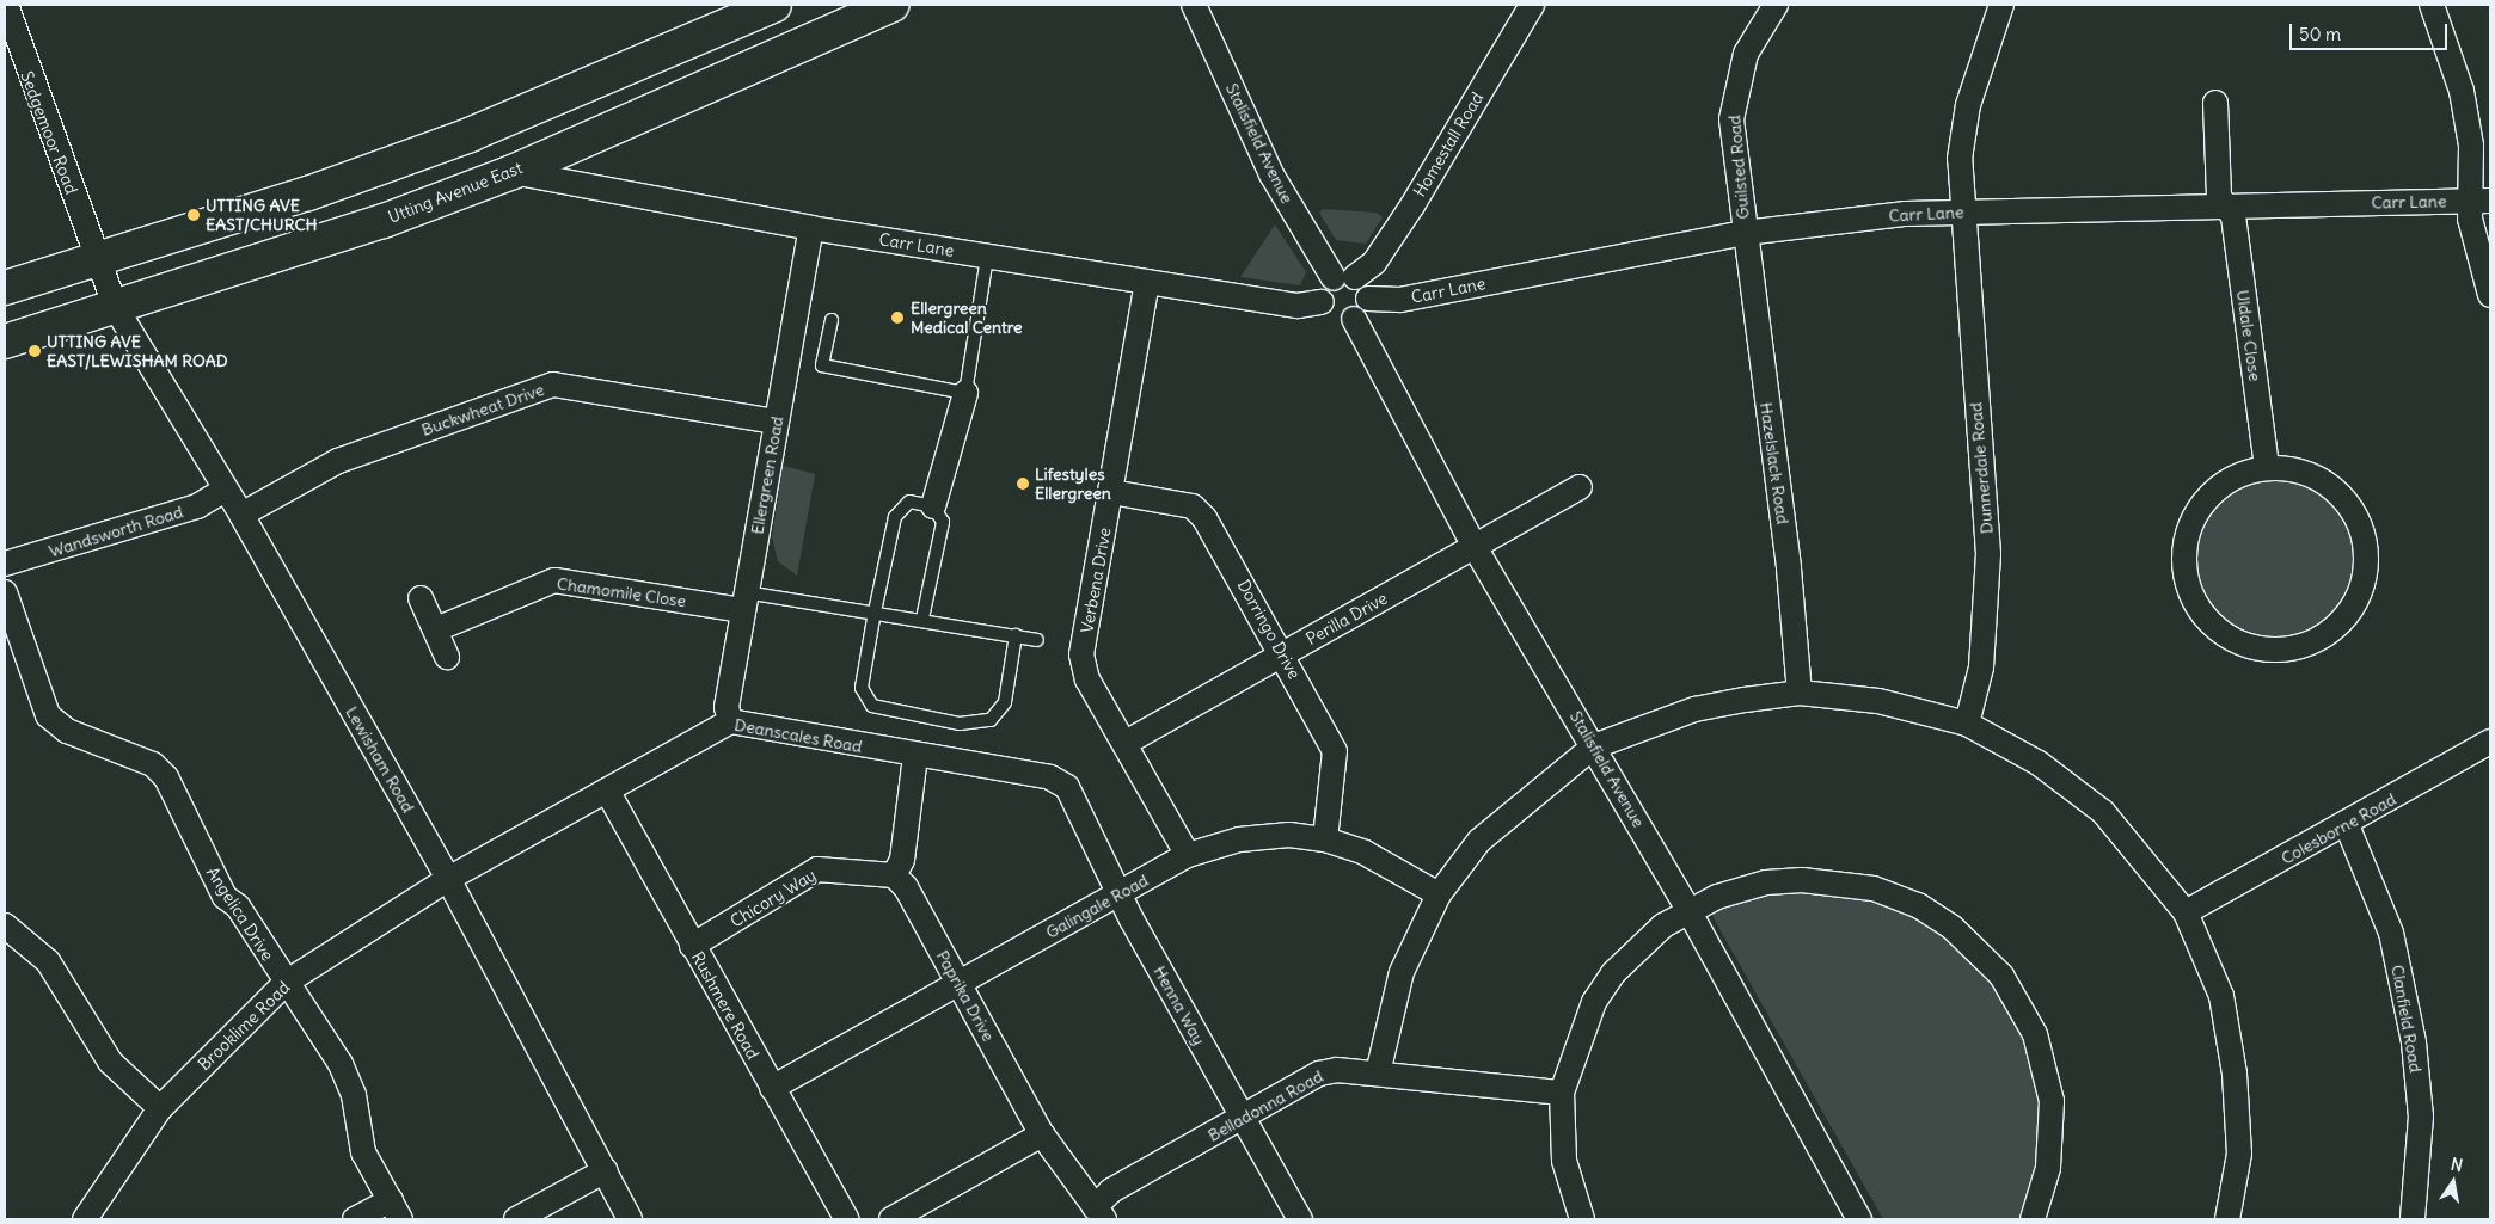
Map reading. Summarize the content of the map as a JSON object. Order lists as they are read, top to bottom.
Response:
{
  "streets": {
    "street": [
      "Sedgemoor Road",
      "Stalisfield Avenue",
      "Homestall Road",
      "Guilsted Road",
      "Utting Avenue East",
      "Carr Lane",
      "Uldale Close",
      "Buckwheat Drive",
      "Hazelslack Road",
      "Dunnerdale Road",
      "Ellergreen Road",
      "Wandsworth Road",
      "Verbena Drive",
      "Chamomile Close",
      "Perilla Drive",
      "Dorringo Drive",
      "Deanscales Road",
      "Lewisham Road",
      "Colesborne Road",
      "Chicory Way",
      "Galingale Road",
      "Angelica Drive",
      "Paprika Drive",
      "Rushmere Road",
      "Henna Way",
      "Clanfield Road",
      "Brooklime Road",
      "Belladonna Road"
    ]
  },
  "crossings": [
    ["Sedgemoor Road", "Utting Avenue East"],
    ["Sedgemoor Road", "Lewisham Road"],
    ["Stalisfield Avenue", "Homestall Road"],
    ["Stalisfield Avenue", "Carr Lane"],
    ["Stalisfield Avenue", "Perilla Drive"],
    ["Homestall Road", "Carr Lane"],
    ["Guilsted Road", "Carr Lane"],
    ["Guilsted Road", "Hazelslack Road"],
    ["Utting Avenue East", "Carr Lane"],
    ["Utting Avenue East", "Lewisham Road"],
    ["Carr Lane", "Uldale Close"],
    ["Carr Lane", "Hazelslack Road"],
    ["Carr Lane", "Dunnerdale Road"],
    ["Carr Lane", "Ellergreen Road"],
    ["Carr Lane", "Verbena Drive"],
    ["Buckwheat Drive", "Ellergreen Road"],
    ["Buckwheat Drive", "Lewisham Road"],
    ["Ellergreen Road", "Chamomile Close"],
    ["Ellergreen Road", "Deanscales Road"],
    ["Wandsworth Road", "Lewisham Road"],
    ["Verbena Drive", "Perilla Drive"],
    ["Verbena Drive", "Dorringo Drive"],
    ["Verbena Drive", "Galingale Road"],
    ["Perilla Drive", "Dorringo Drive"],
    ["Dorringo Drive", "Galingale Road"],
    ["Deanscales Road", "Lewisham Road"],
    ["Deanscales Road", "Galingale Road"],
    ["Deanscales Road", "Rushmere Road"],
    ["Deanscales Road", "Henna Way"],
    ["Deanscales Road", "Brooklime Road"],
    ["Lewisham Road", "Brooklime Road"],
    ["Colesborne Road", "Clanfield Road"],
    ["Chicory Way", "Paprika Drive"],
    ["Chicory Way", "Rushmere Road"],
    ["Galingale Road", "Paprika Drive"],
    ["Galingale Road", "Rushmere Road"],
    ["Galingale Road", "Henna Way"],
    ["Angelica Drive", "Brooklime Road"],
    ["Paprika Drive", "Belladonna Road"],
    ["Henna Way", "Belladonna Road"]
  ],
  "places": [
    "UTTING AVE EAST/CHURCH",
    "Ellergreen Medical Centre",
    "UTTING AVE EAST/LEWISHAM ROAD",
    "Lifestyles Ellergreen"
  ],
  "scale_bar": "50 m",
  "north": "top"
}
